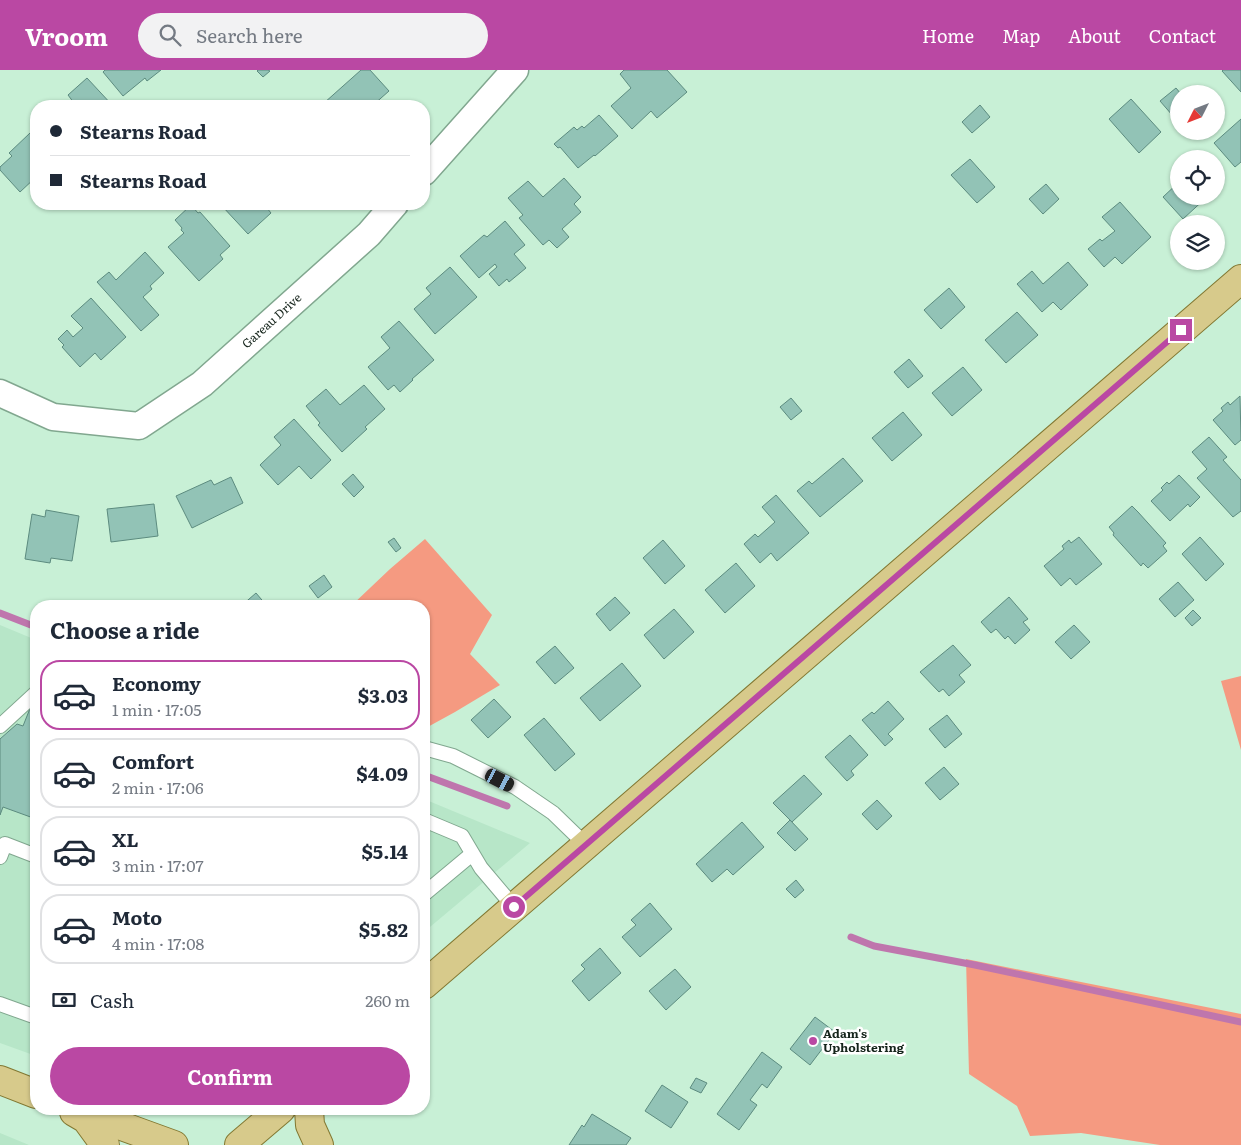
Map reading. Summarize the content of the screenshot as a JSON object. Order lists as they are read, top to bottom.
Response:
{
  "streets": {
    "street": ["Gareau Drive"]
  },
  "places": ["Adam's Upholstering"],
  "north": "bottom left",
  "page": {
    "header": "Vroom",
    "search": "Search here",
    "nav": [
      "Home",
      "Map",
      "About",
      "Contact"
    ],
    "banner": ["Stearns Road", "Stearns Road"],
    "heading": "Choose a ride",
    "list": [
      {
        "name": "Economy",
        "note": "1 min · 17:05",
        "value": "$3.03"
      },
      {
        "name": "Comfort",
        "note": "2 min · 17:06",
        "value": "$4.09"
      },
      {
        "name": "XL",
        "note": "3 min · 17:07",
        "value": "$5.14"
      },
      {
        "name": "Moto",
        "note": "4 min · 17:08",
        "value": "$5.82"
      }
    ],
    "pay": ["Cash", "260 m"],
    "buttons": "Confirm"
  }
}
